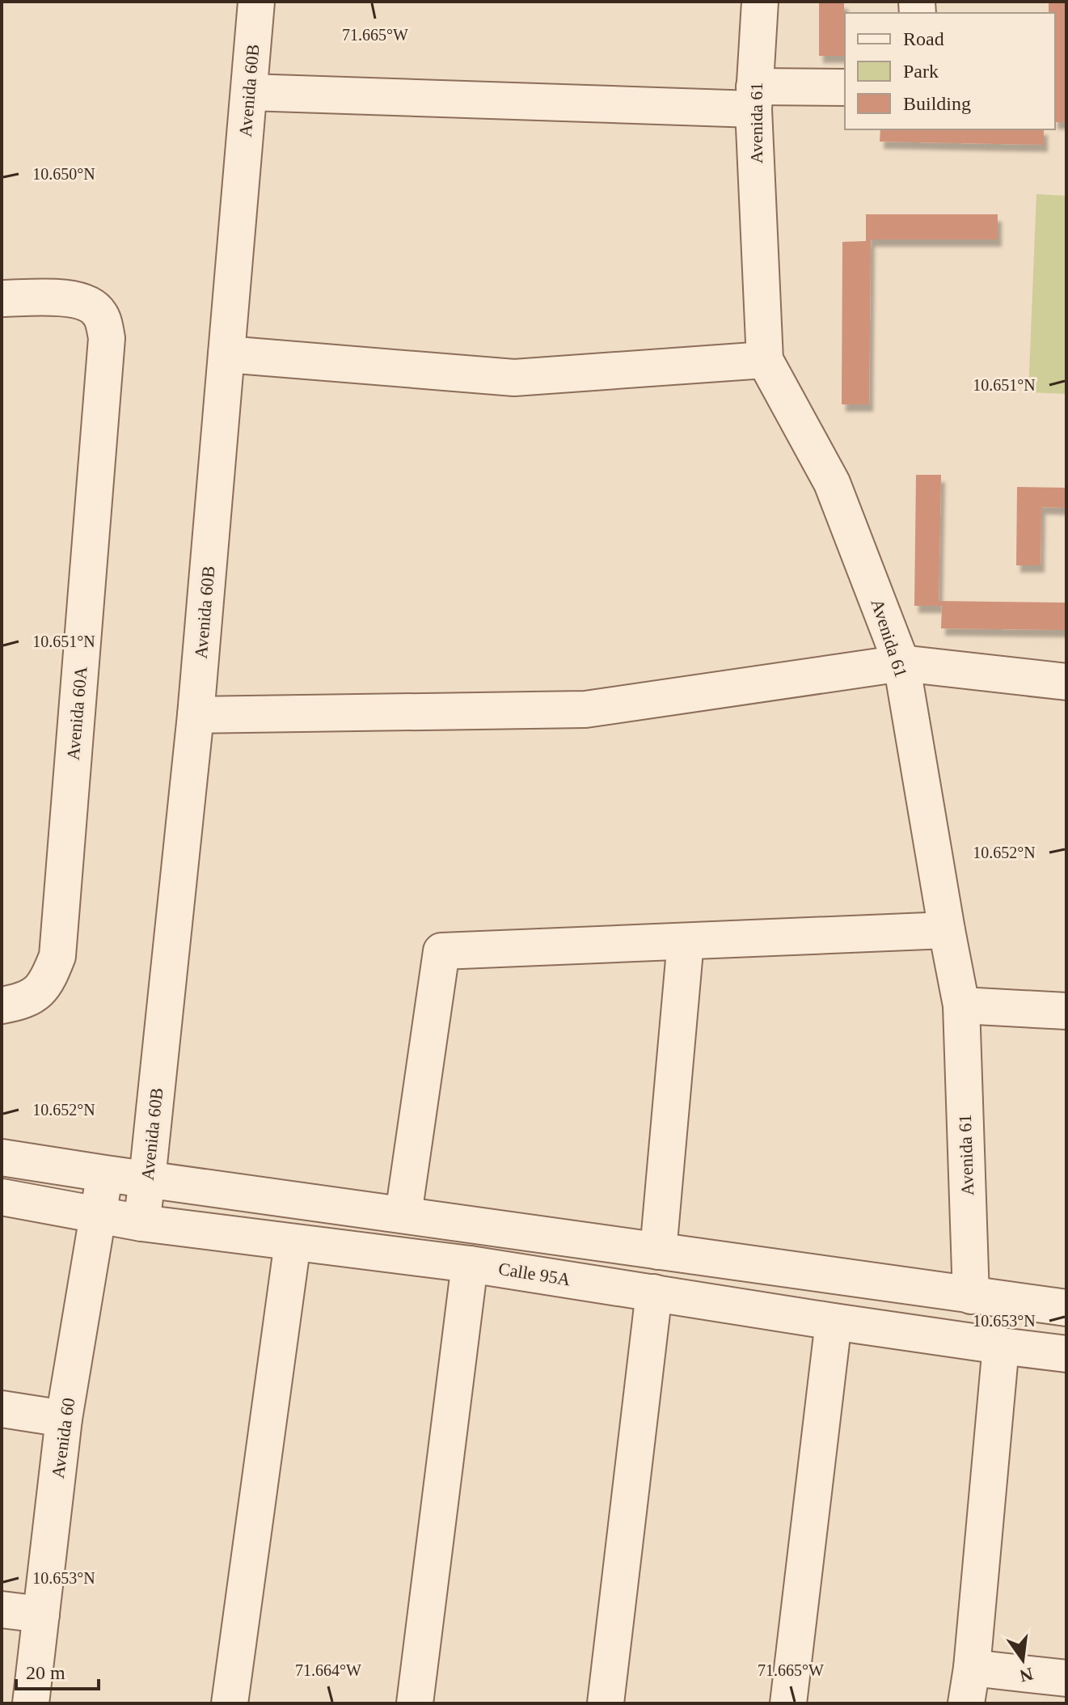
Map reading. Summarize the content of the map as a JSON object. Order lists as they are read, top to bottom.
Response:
{
  "streets": {
    "street": [
      "Avenida 60B",
      "Avenida 61",
      "Avenida 60A",
      "Calle 95A",
      "Avenida 60"
    ]
  },
  "crossings": [
    ["Avenida 60B", "Calle 95A"],
    ["Calle 95A", "Avenida 60"]
  ],
  "legend": ["Road", "Park", "Building"],
  "scale_bar": "20 m",
  "north": "bottom",
  "coordinates": [
    "71.665°W",
    "10.650°N",
    "10.651°N",
    "10.652°N",
    "10.653°N",
    "71.664°W"
  ]
}
